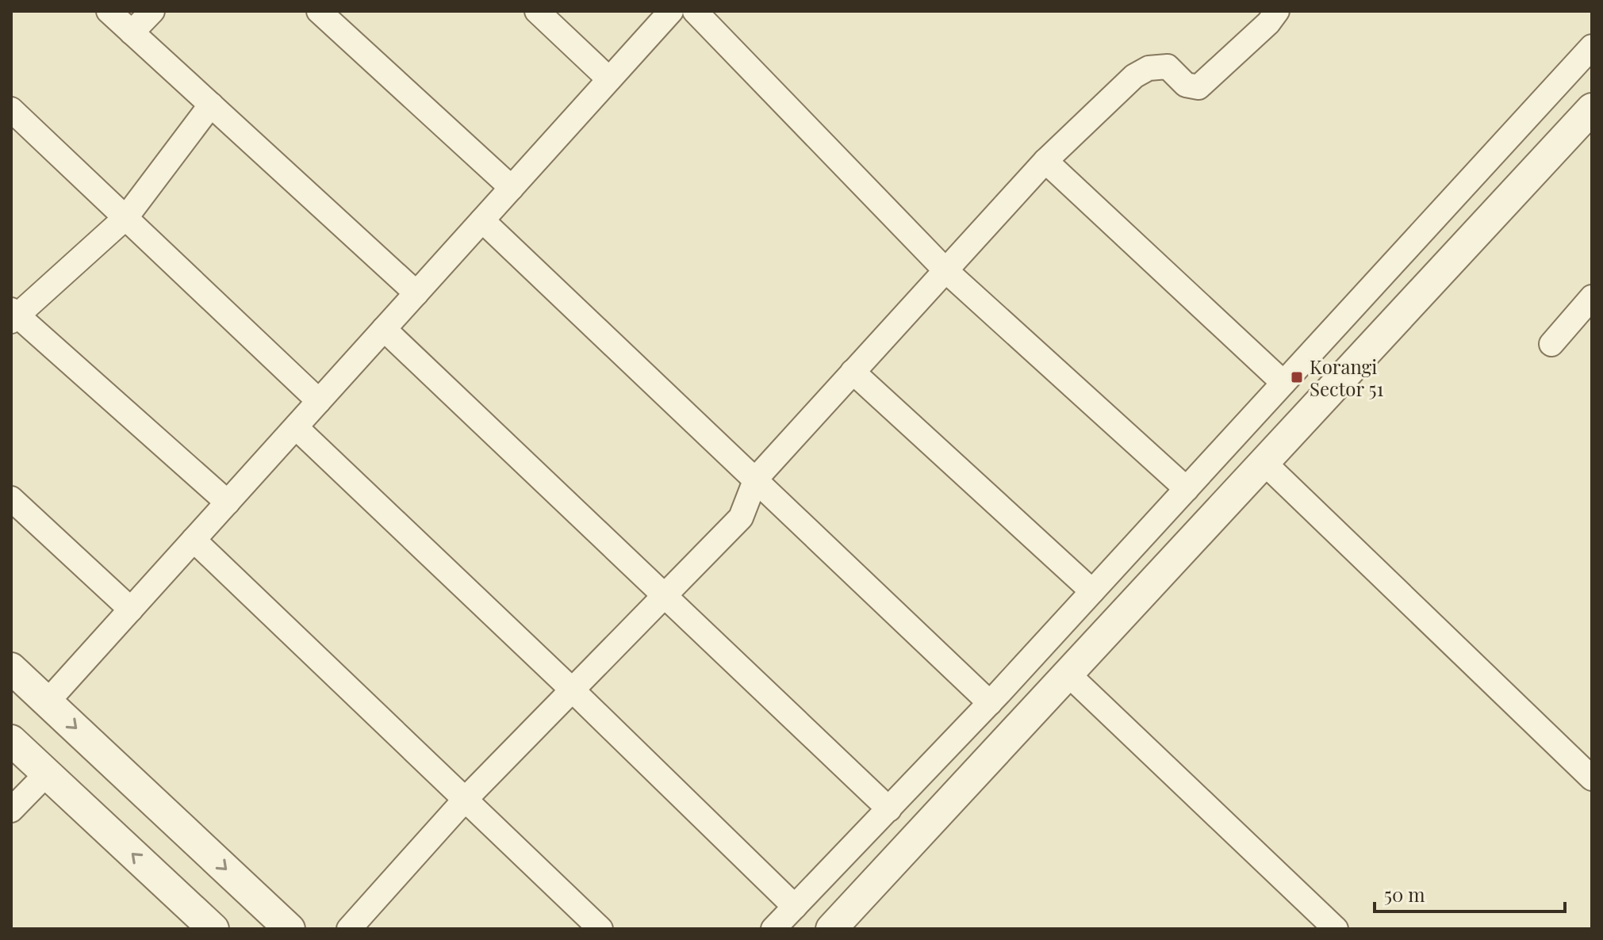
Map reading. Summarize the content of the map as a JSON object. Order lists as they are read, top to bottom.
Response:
{
  "places": {
    "transit": ["Korangi Sector 51"]
  },
  "scale_bar": "50 m"
}
